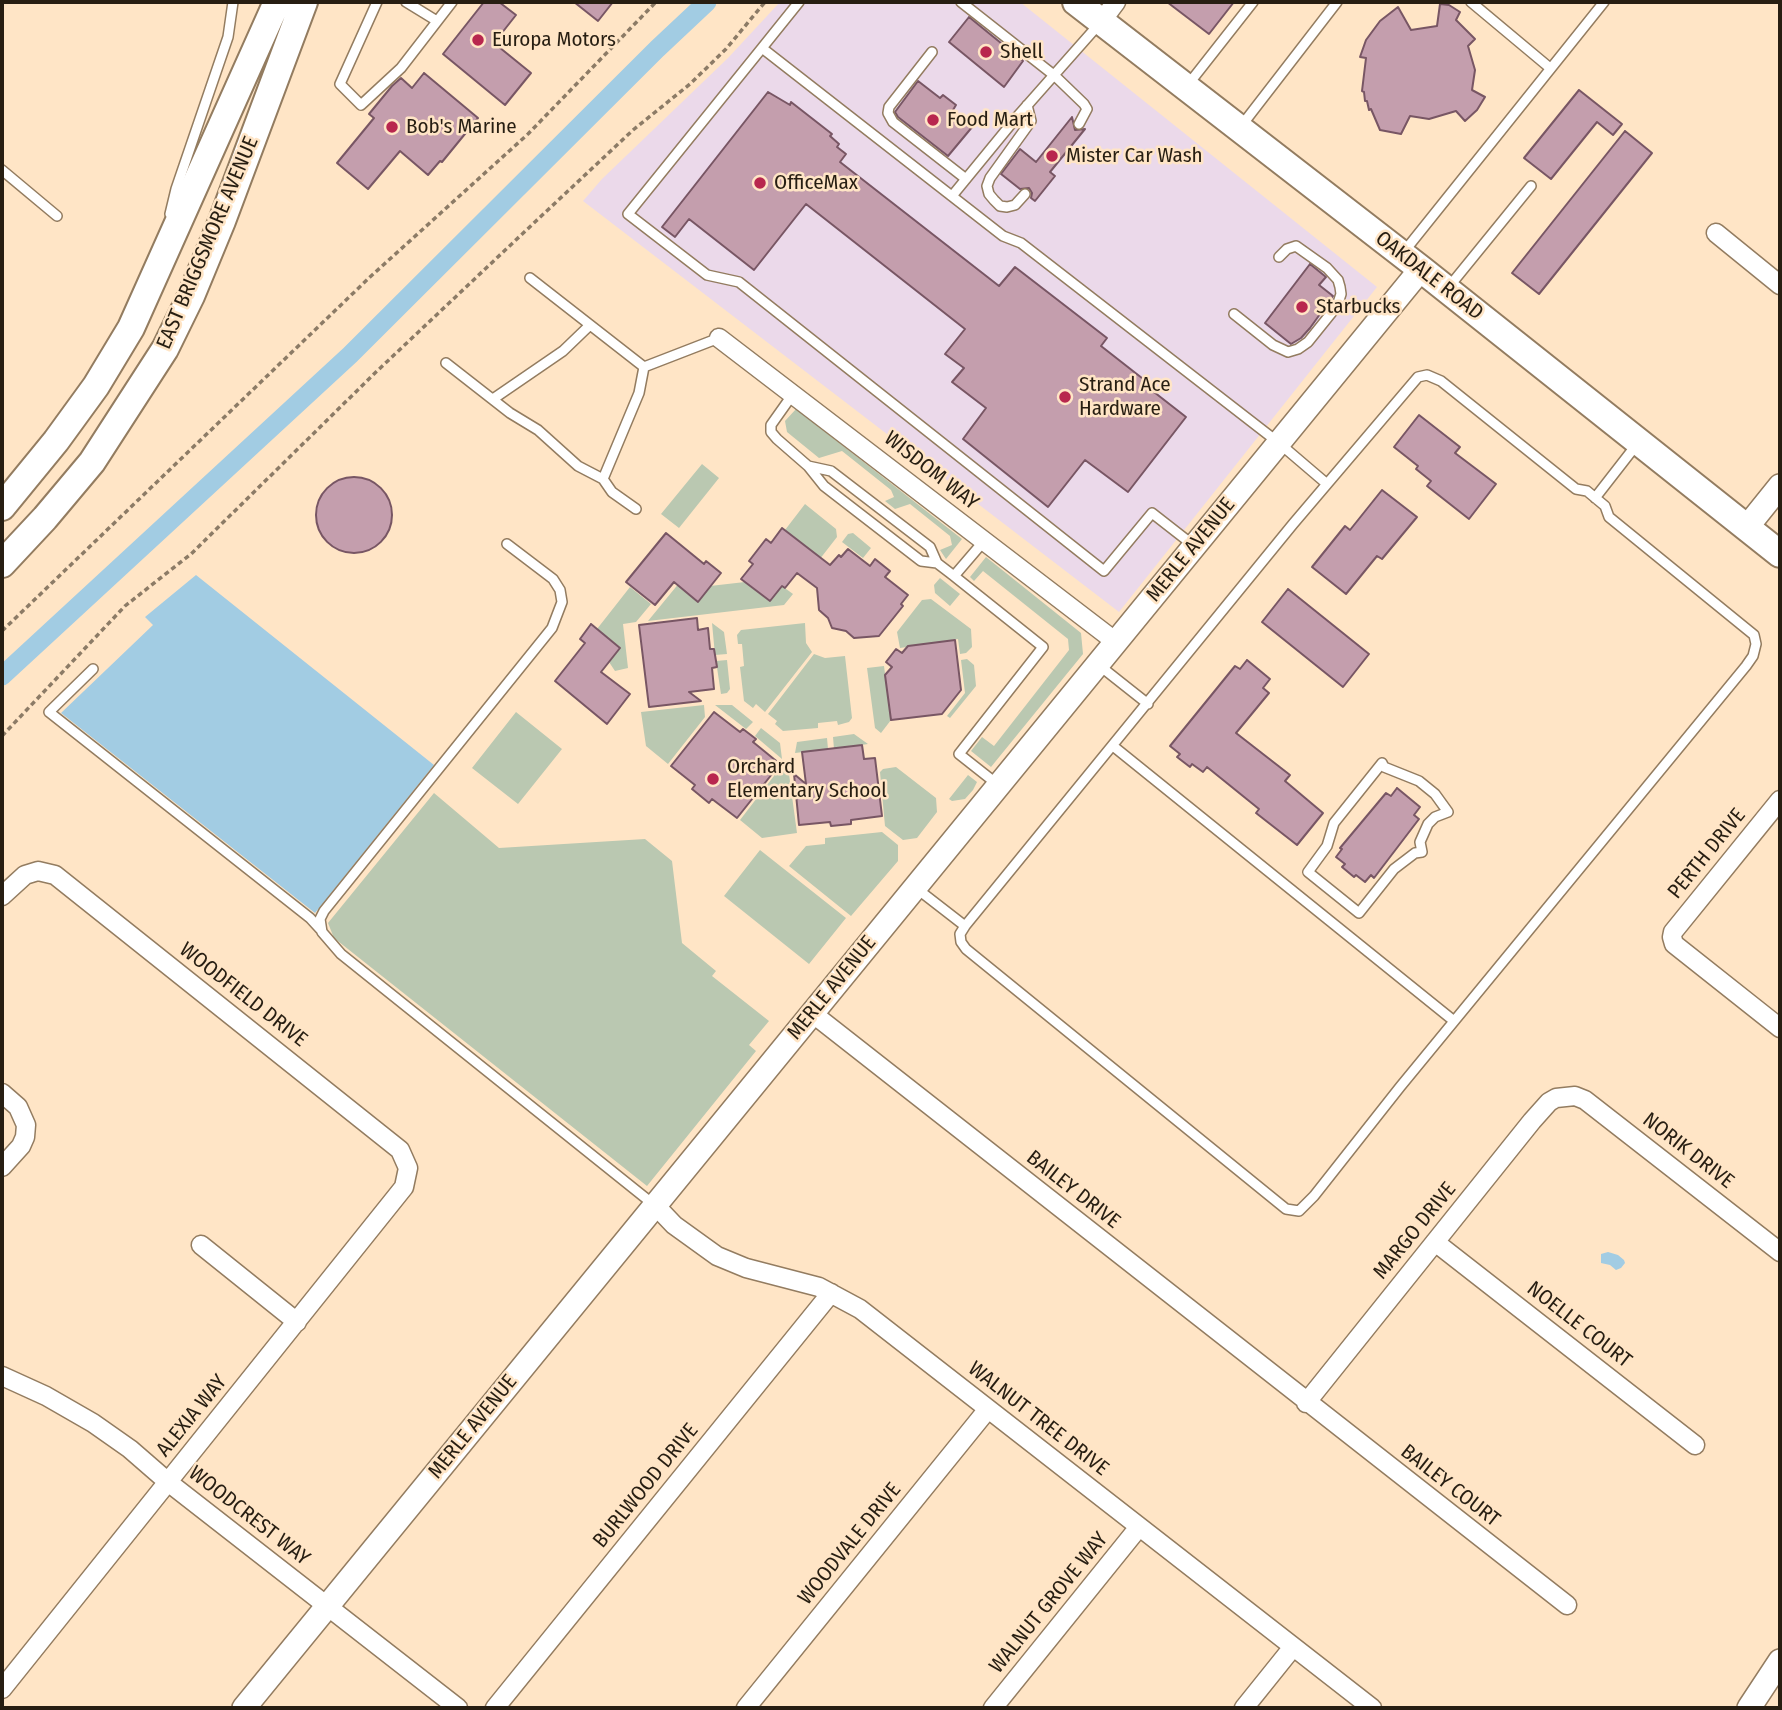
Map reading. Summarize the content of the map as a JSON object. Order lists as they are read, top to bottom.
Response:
{
  "streets": {
    "main road": ["EAST BRIGGSMORE AVENUE", "OAKDALE ROAD"],
    "street": [
      "WISDOM WAY",
      "MERLE AVENUE",
      "PERTH DRIVE",
      "WOODFIELD DRIVE",
      "NORIK DRIVE",
      "BAILEY DRIVE",
      "MARGO DRIVE",
      "NOELLE COURT",
      "ALEXIA WAY",
      "WALNUT TREE DRIVE",
      "BURLWOOD DRIVE",
      "BAILEY COURT",
      "WOODCREST WAY",
      "WOODVALE DRIVE",
      "WALNUT GROVE WAY"
    ]
  },
  "crossings": [
    ["OAKDALE ROAD", "MERLE AVENUE"],
    ["WISDOM WAY", "MERLE AVENUE"],
    ["MERLE AVENUE", "BAILEY DRIVE"],
    ["MERLE AVENUE", "WALNUT TREE DRIVE"],
    ["MERLE AVENUE", "WOODCREST WAY"],
    ["WOODFIELD DRIVE", "ALEXIA WAY"],
    ["NORIK DRIVE", "MARGO DRIVE"],
    ["BAILEY DRIVE", "MARGO DRIVE"],
    ["BAILEY DRIVE", "BAILEY COURT"],
    ["MARGO DRIVE", "NOELLE COURT"],
    ["MARGO DRIVE", "BAILEY COURT"],
    ["ALEXIA WAY", "WOODCREST WAY"],
    ["WALNUT TREE DRIVE", "BURLWOOD DRIVE"],
    ["WALNUT TREE DRIVE", "WOODVALE DRIVE"],
    ["WALNUT TREE DRIVE", "WALNUT GROVE WAY"]
  ],
  "places": [
    "Europa Motors",
    "Shell",
    "Food Mart",
    "Bob's Marine",
    "Mister Car Wash",
    "OfficeMax",
    "Starbucks",
    "Strand Ace Hardware",
    "Orchard Elementary School"
  ]
}
